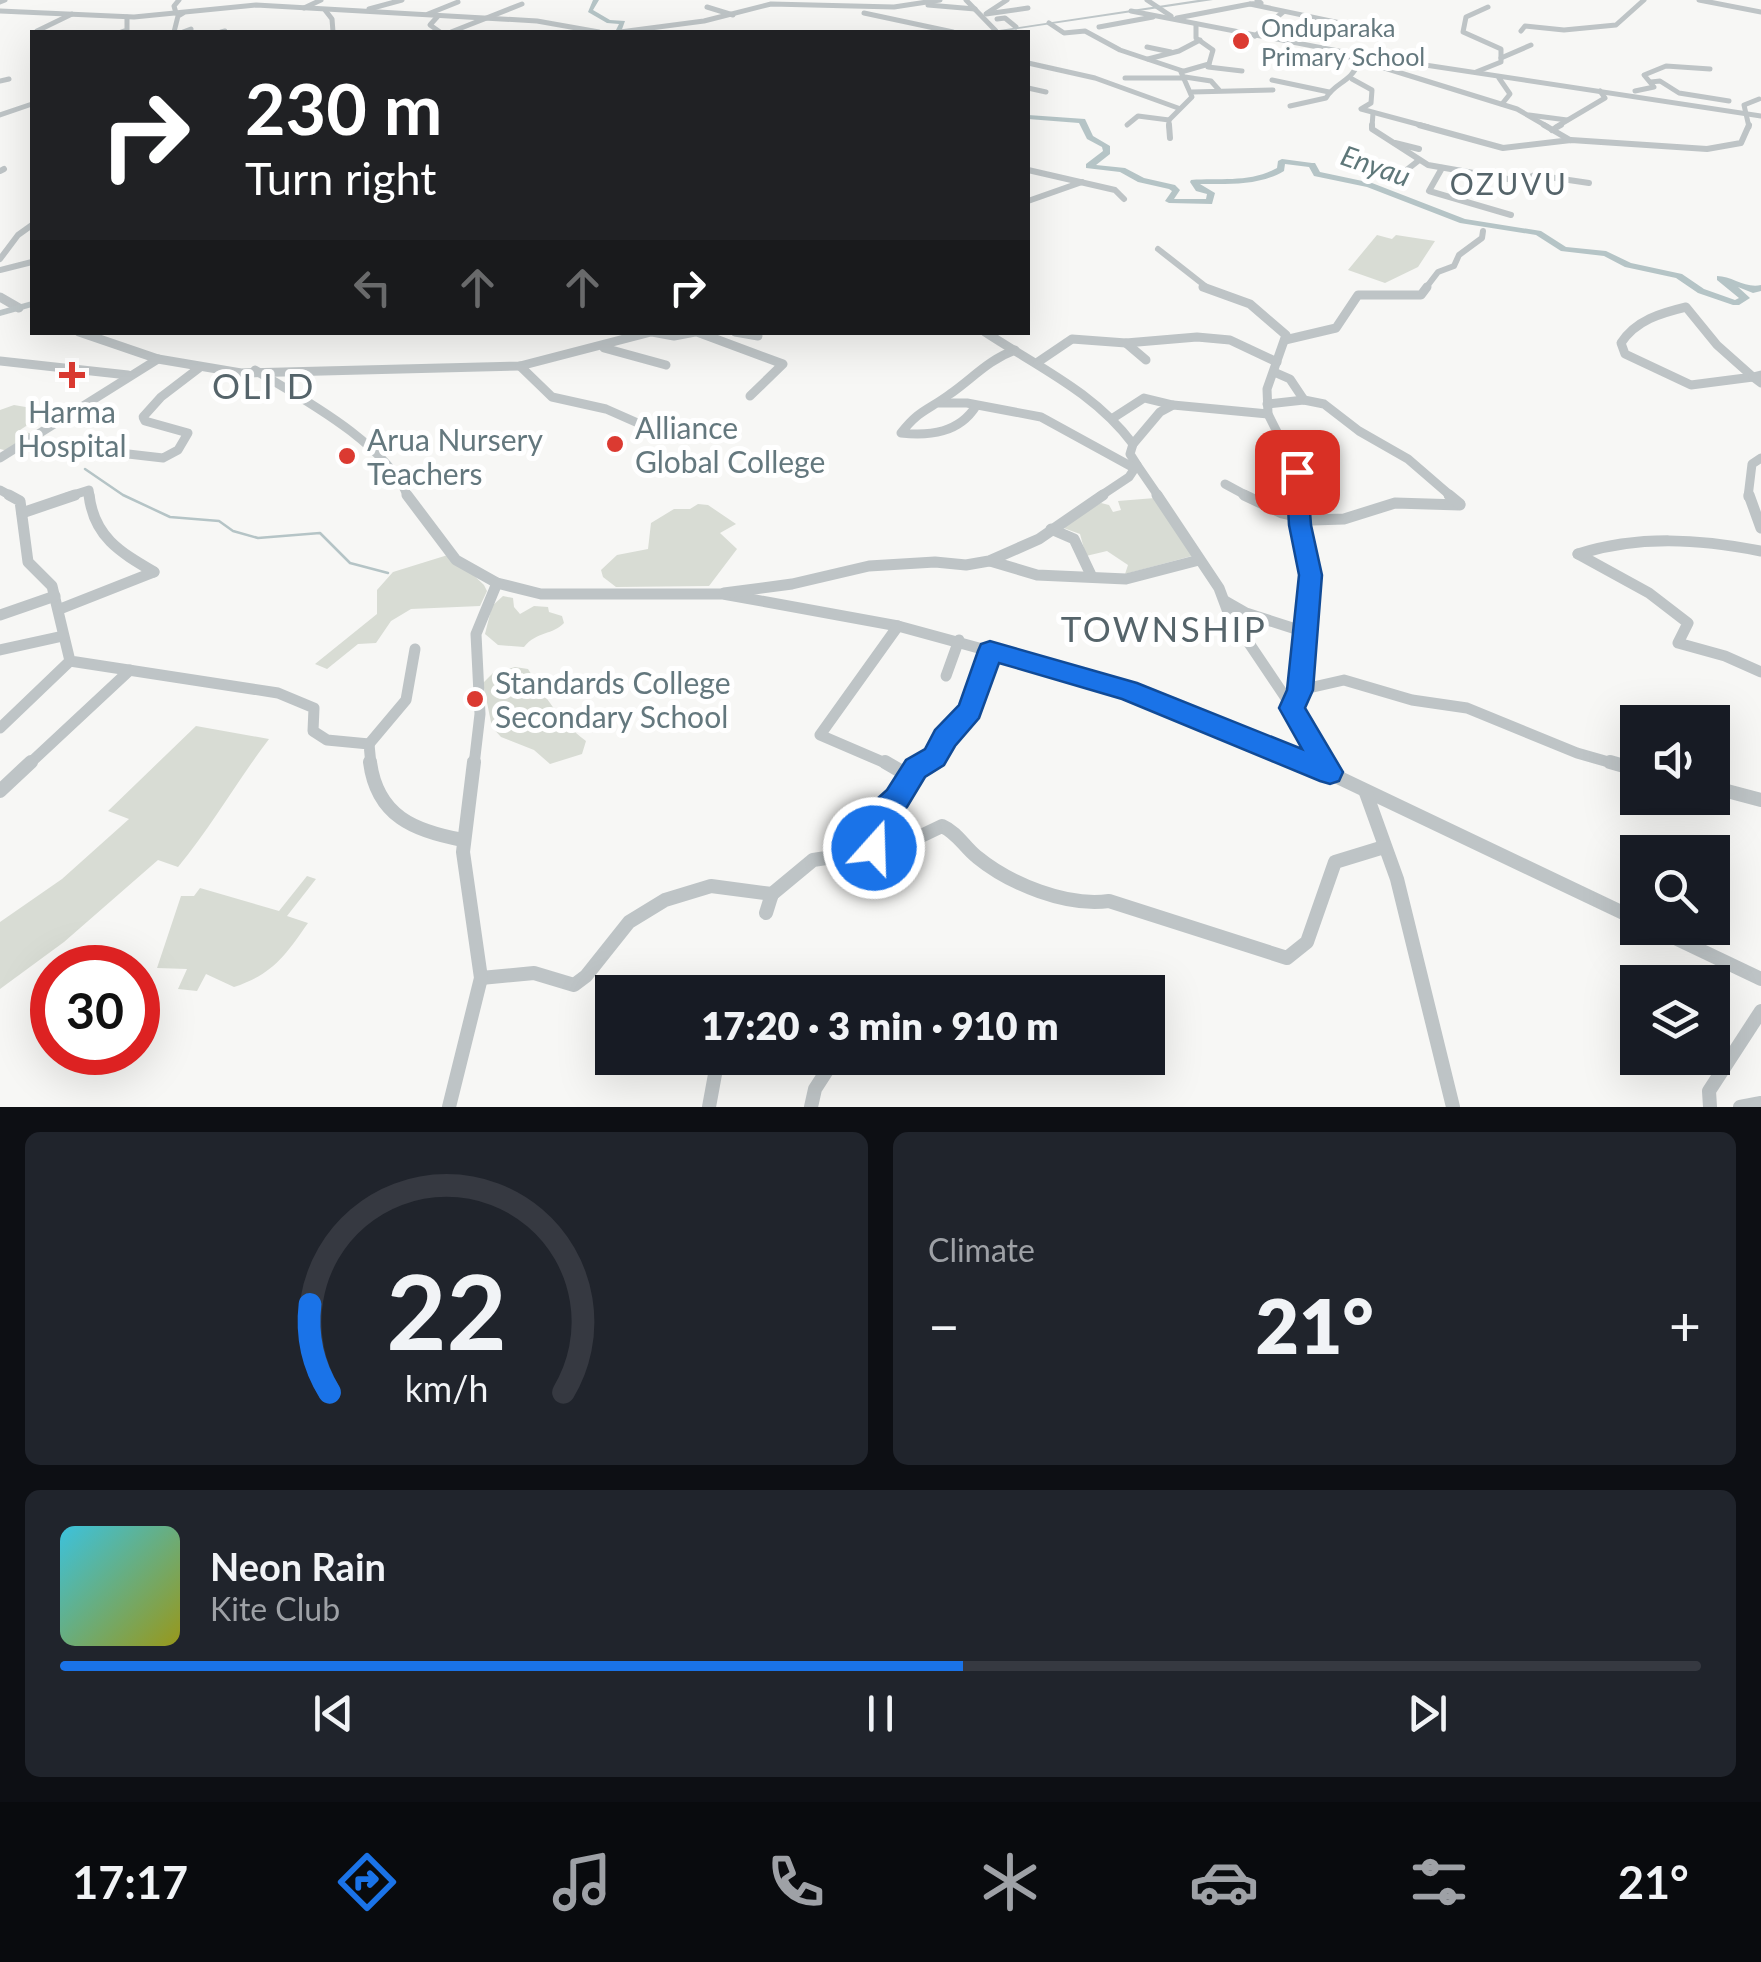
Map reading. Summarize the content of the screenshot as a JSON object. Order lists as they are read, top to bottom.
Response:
{
  "districts": ["OZUVU", "OLI D", "TOWNSHIP"],
  "water": ["Enyau"],
  "places": {
    "other": [
      "Onduparaka Primary School",
      "Alliance Global College",
      "Arua Nursery Teachers",
      "Standards College Secondary School"
    ],
    "health": ["Harma Hospital"]
  },
  "page": {
    "turn": ["230 m", "Turn right"],
    "limit": "30",
    "trip": "17:20 · 3 min · 910 m",
    "tile": "Climate",
    "heat": ["−", "21°", "+"],
    "song": ["Neon Rain", "Kite Club"],
    "tabs": ["17:17", "21°"],
    "gauge": ["22", "km/h"]
  }
}
